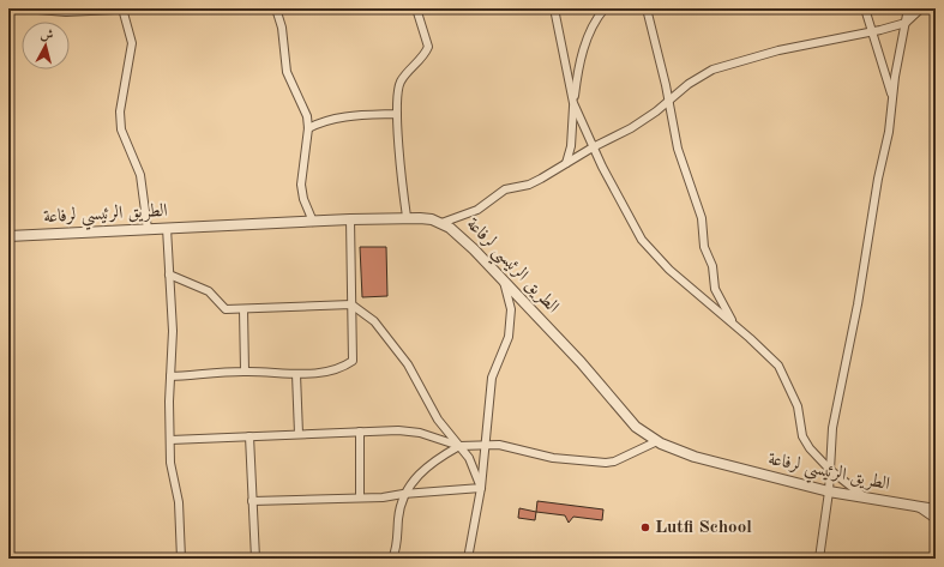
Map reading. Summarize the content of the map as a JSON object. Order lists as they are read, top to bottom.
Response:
{
  "streets": {
    "street": ["الطريق الرئيسي لرفاعة"]
  },
  "places": ["Lutfi School"],
  "north": "top"
}
